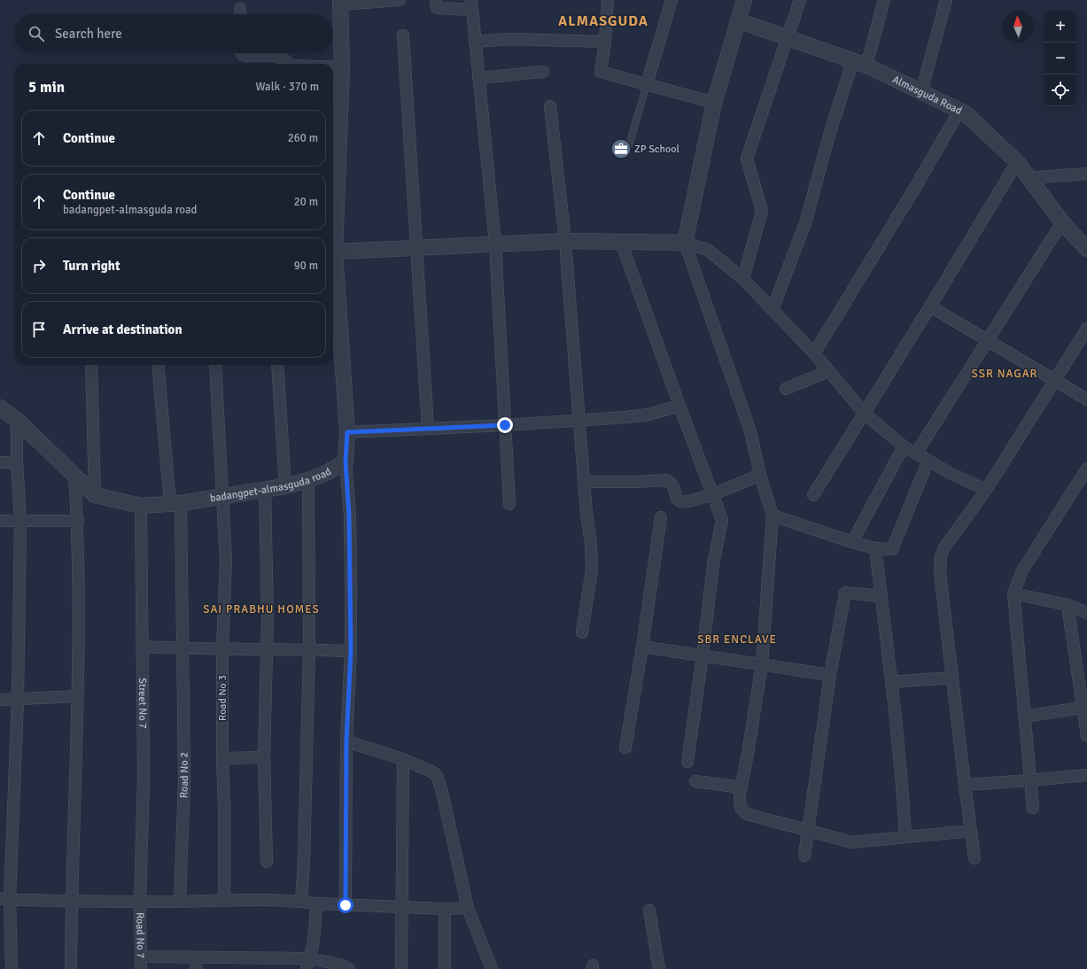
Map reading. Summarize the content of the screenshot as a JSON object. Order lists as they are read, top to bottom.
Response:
{
  "streets": {
    "street": [
      "Almasguda Road",
      "badangpet-almasguda road",
      "Road No 3",
      "Street No 7",
      "Road No 2",
      "Road No 7"
    ]
  },
  "crossings": [
    ["badangpet-almasguda road", "Road No 3"],
    ["badangpet-almasguda road", "Street No 7"],
    ["badangpet-almasguda road", "Road No 2"],
    ["Street No 7", "Road No 7"]
  ],
  "districts": [
    "ALMASGUDA",
    "SSR NAGAR",
    "SAI PRABHU HOMES",
    "SBR ENCLAVE"
  ],
  "places": {
    "office": ["ZP School"]
  },
  "north": "top",
  "page": {
    "map_buttons": ["+", "−"],
    "search": "Search here",
    "heading": ["5 min", "Walk · 370 m"],
    "list": [
      ["Continue", "260 m"],
      ["Continue", "badangpet-almasguda road", "20 m"],
      ["Turn right", "90 m"],
      "Arrive at destination"
    ]
  }
}
